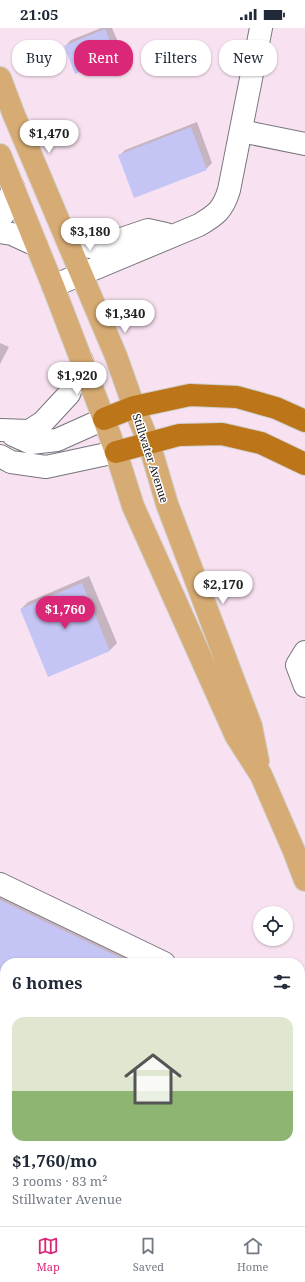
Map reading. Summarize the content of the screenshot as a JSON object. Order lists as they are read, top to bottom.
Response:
{
  "streets": {
    "main road": ["Stillwater Avenue"]
  },
  "page": {
    "status": "21:05",
    "chip": [
      "Buy",
      "Rent",
      "Filters",
      "New"
    ],
    "price": [
      "$1,470",
      "$3,180",
      "$1,340",
      "$1,920",
      "$2,170",
      "$1,760"
    ],
    "heading": "6 homes",
    "list": [
      {
        "name": "$1,760/mo",
        "note": "3 rooms · 83 m² · Stillwater Avenue"
      }
    ],
    "tabs": ["Map", "Saved", "Home"]
  }
}
